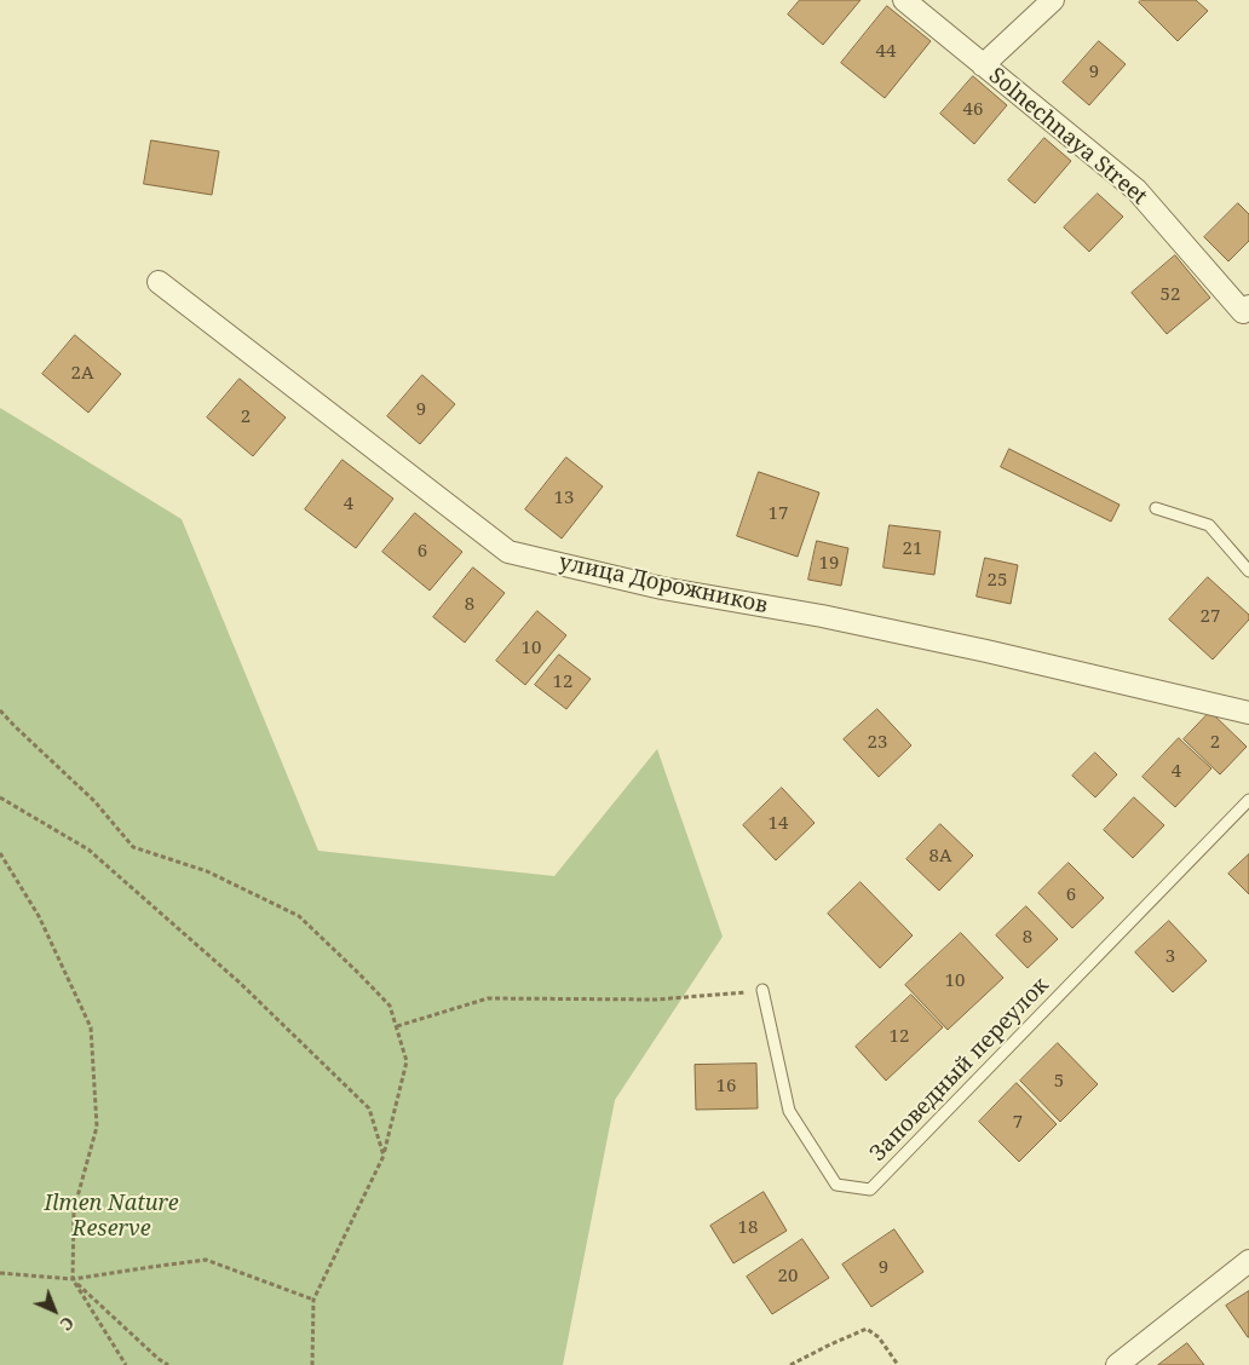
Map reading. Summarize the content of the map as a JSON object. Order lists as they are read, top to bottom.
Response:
{
  "streets": {
    "street": ["Solnechnaya Street", "улица Дорожников"],
    "lane": ["Заповедный переулок"]
  },
  "parks": ["Ilmen Nature Reserve"],
  "house_numbers": [
    "44",
    "9",
    "46",
    "52",
    "2А",
    "9",
    "2",
    "13",
    "4",
    "17",
    "21",
    "6",
    "19",
    "25",
    "8",
    "27",
    "10",
    "12",
    "23",
    "2",
    "4",
    "14",
    "8А",
    "6",
    "8",
    "3",
    "10",
    "12",
    "5",
    "16",
    "7",
    "18",
    "9",
    "20"
  ],
  "north": "bottom right"
}
